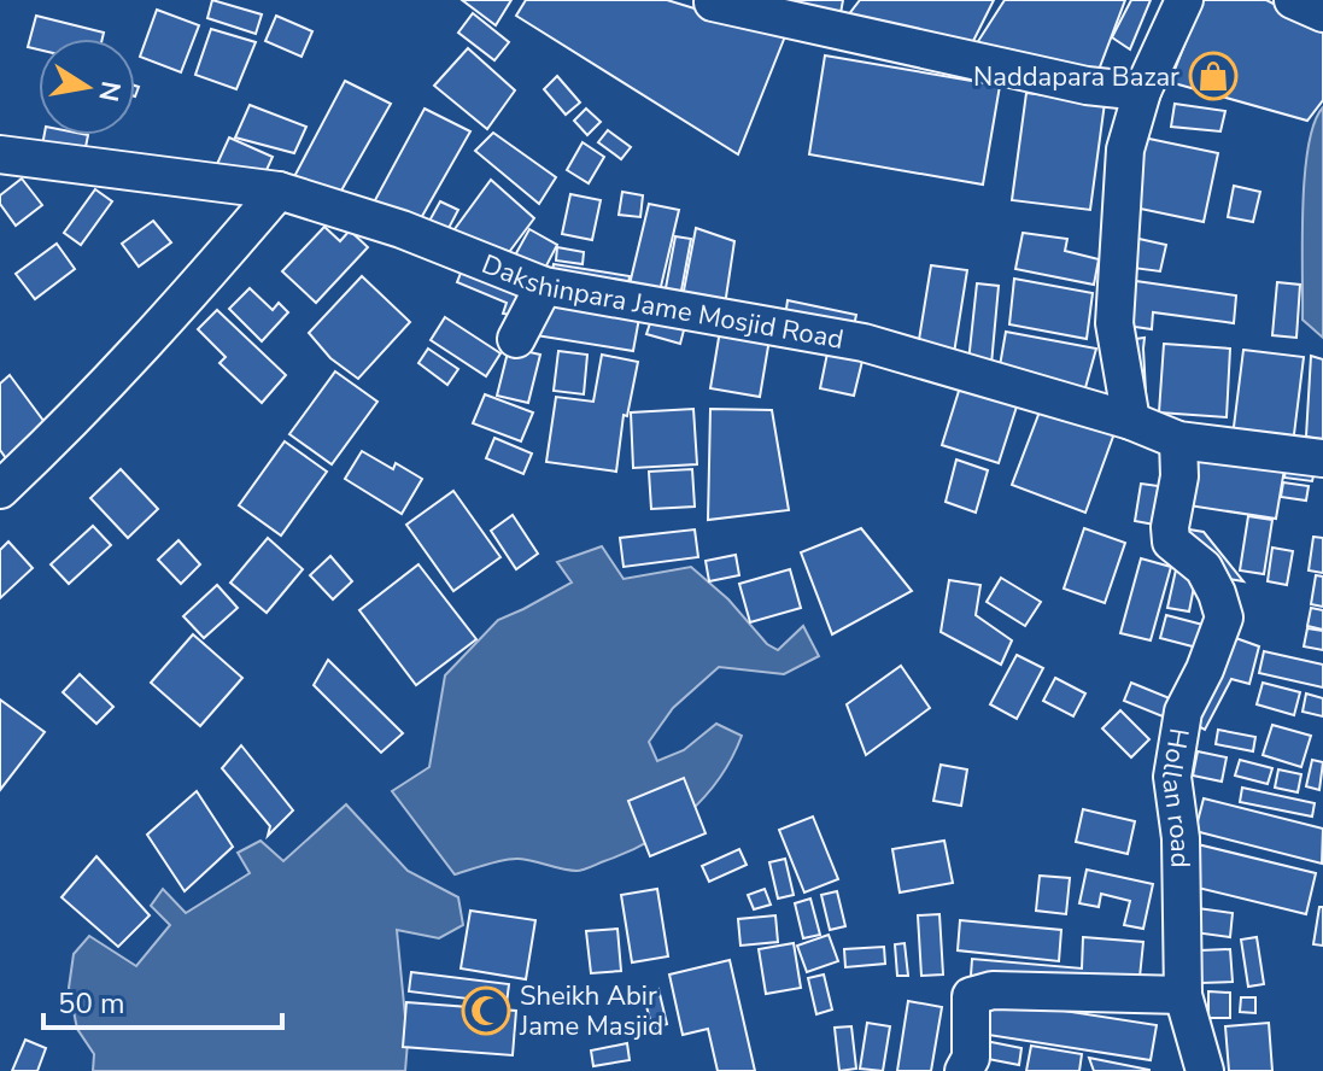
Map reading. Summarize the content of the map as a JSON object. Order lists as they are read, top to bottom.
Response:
{
  "streets": {
    "street": ["Dakshinpara Jame Mosjid Road", "Hollan road"]
  },
  "crossings": [
    ["Dakshinpara Jame Mosjid Road", "Hollan road"]
  ],
  "places": {
    "shop": ["Naddapara Bazar"],
    "mosque": ["Sheikh Abir Jame Masjid"]
  },
  "scale_bar": "50 m",
  "north": "right"
}
